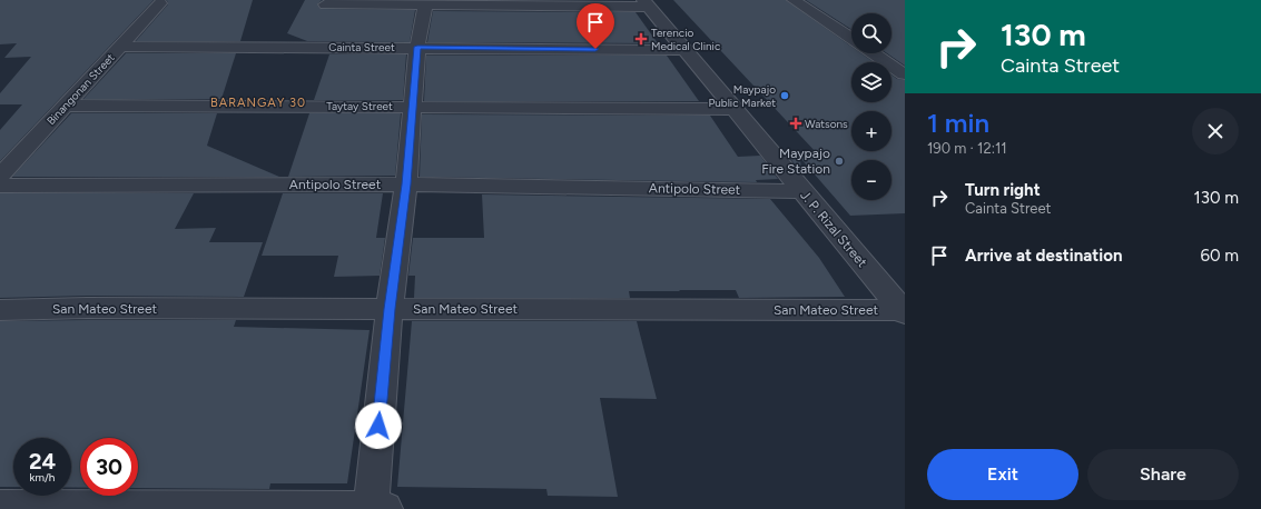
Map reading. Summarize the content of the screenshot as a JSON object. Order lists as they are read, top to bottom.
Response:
{
  "streets": {
    "street": [
      "Cainta Street",
      "Binangonan Street",
      "Taytay Street",
      "Antipolo Street",
      "J. P. Rizal Street",
      "San Mateo Street"
    ]
  },
  "crossings": [
    ["Cainta Street", "Binangonan Street"],
    ["Cainta Street", "J. P. Rizal Street"],
    ["Binangonan Street", "Taytay Street"],
    ["Taytay Street", "J. P. Rizal Street"],
    ["Antipolo Street", "J. P. Rizal Street"],
    ["J. P. Rizal Street", "San Mateo Street"]
  ],
  "districts": ["BARANGAY 30"],
  "places": {
    "health": ["Terencio Medical Clinic", "Watsons"],
    "other": ["Maypajo Public Market", "Maypajo Fire Station"]
  },
  "page": {
    "turn": ["130 m", "Cainta Street"],
    "map_buttons": ["+", "−"],
    "heading": ["1 min", "190 m · 12:11"],
    "list": [
      {
        "name": "Turn right",
        "note": "Cainta Street",
        "value": "130 m"
      },
      {
        "name": "Arrive at destination",
        "value": "60 m"
      }
    ],
    "speed": "24 km/h",
    "limit": "30",
    "buttons": ["Exit", "Share"]
  }
}
